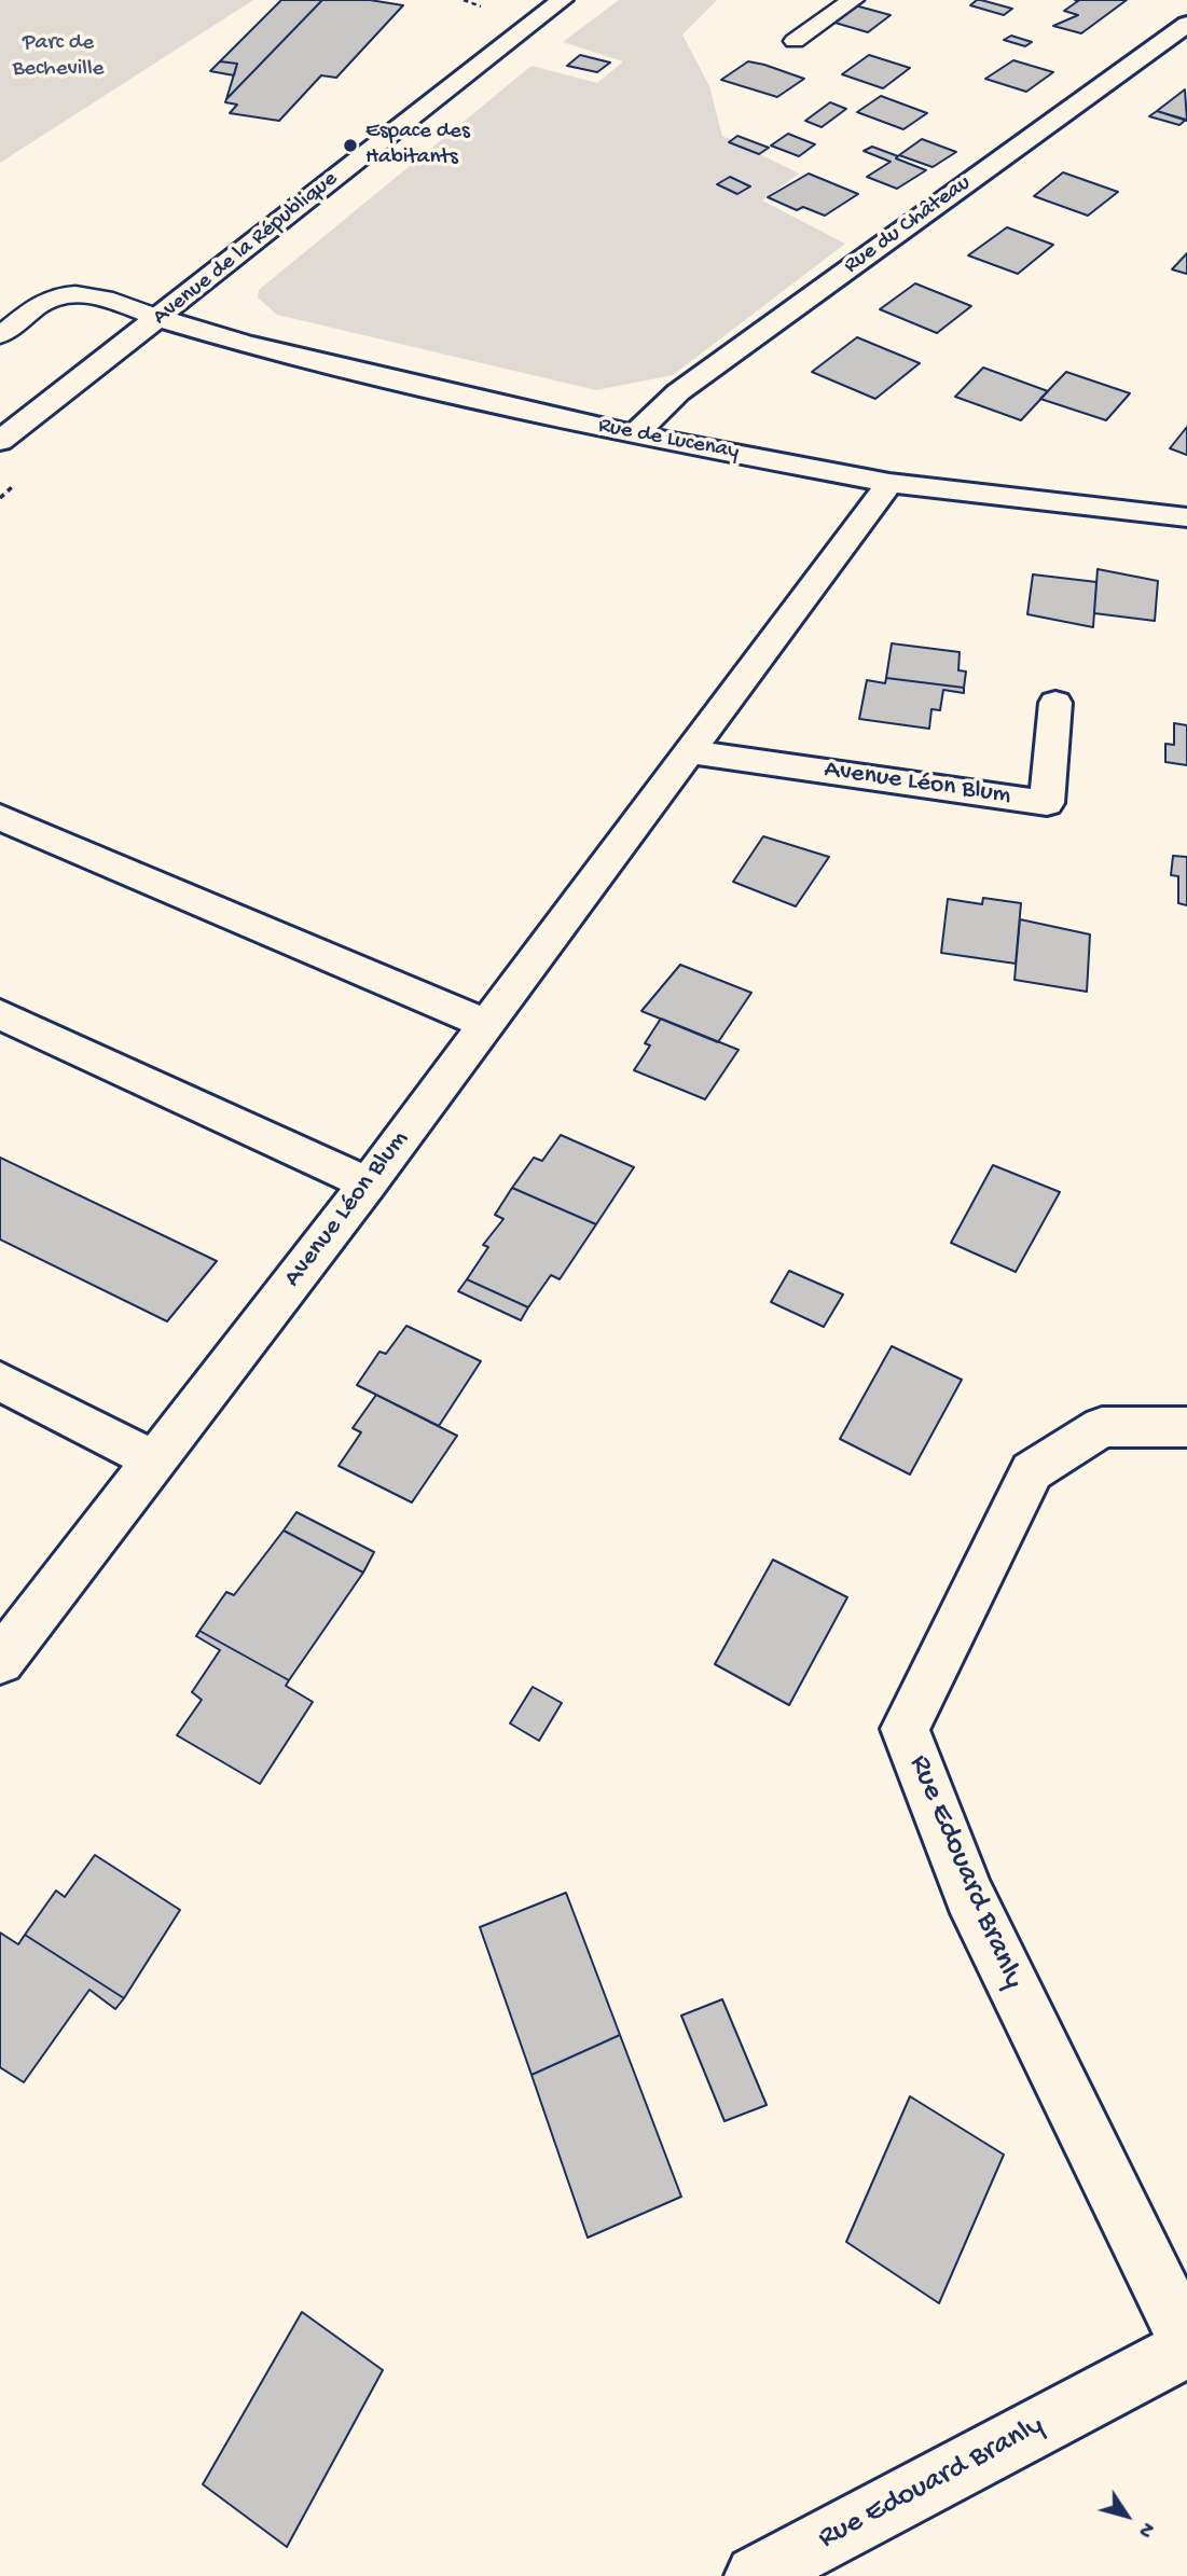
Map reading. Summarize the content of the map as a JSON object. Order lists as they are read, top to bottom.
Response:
{
  "streets": {
    "street": [
      "Rue du Château",
      "Avenue de la République",
      "Rue de Lucenay",
      "Avenue Léon Blum",
      "Rue Edouard Branly"
    ]
  },
  "crossings": [
    ["Rue du Château", "Rue de Lucenay"],
    ["Avenue de la République", "Rue de Lucenay"],
    ["Rue de Lucenay", "Avenue Léon Blum"]
  ],
  "parks": ["Parc de Becheville"],
  "places": ["Espace des Habitants"],
  "north": "bottom right"
}
